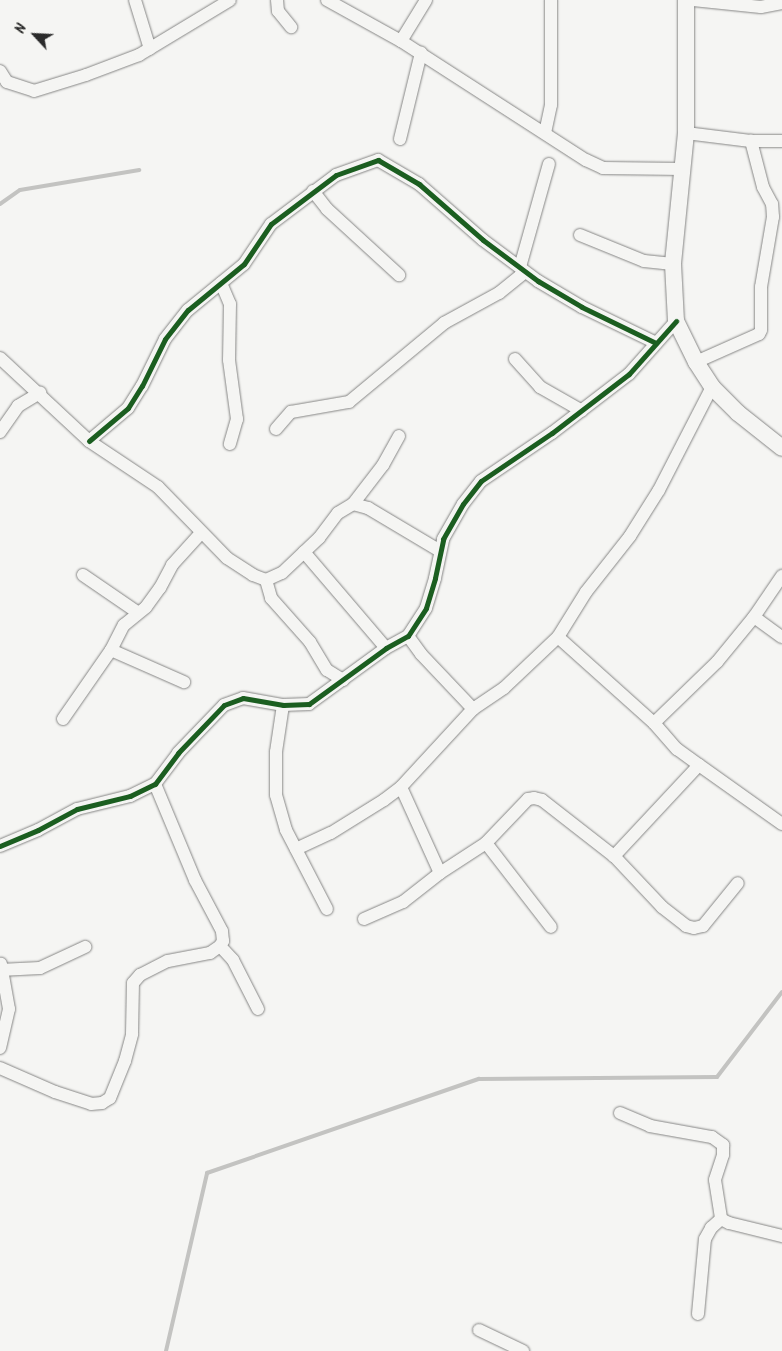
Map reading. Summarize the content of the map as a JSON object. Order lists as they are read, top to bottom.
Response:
{
  "north": "top left"
}
